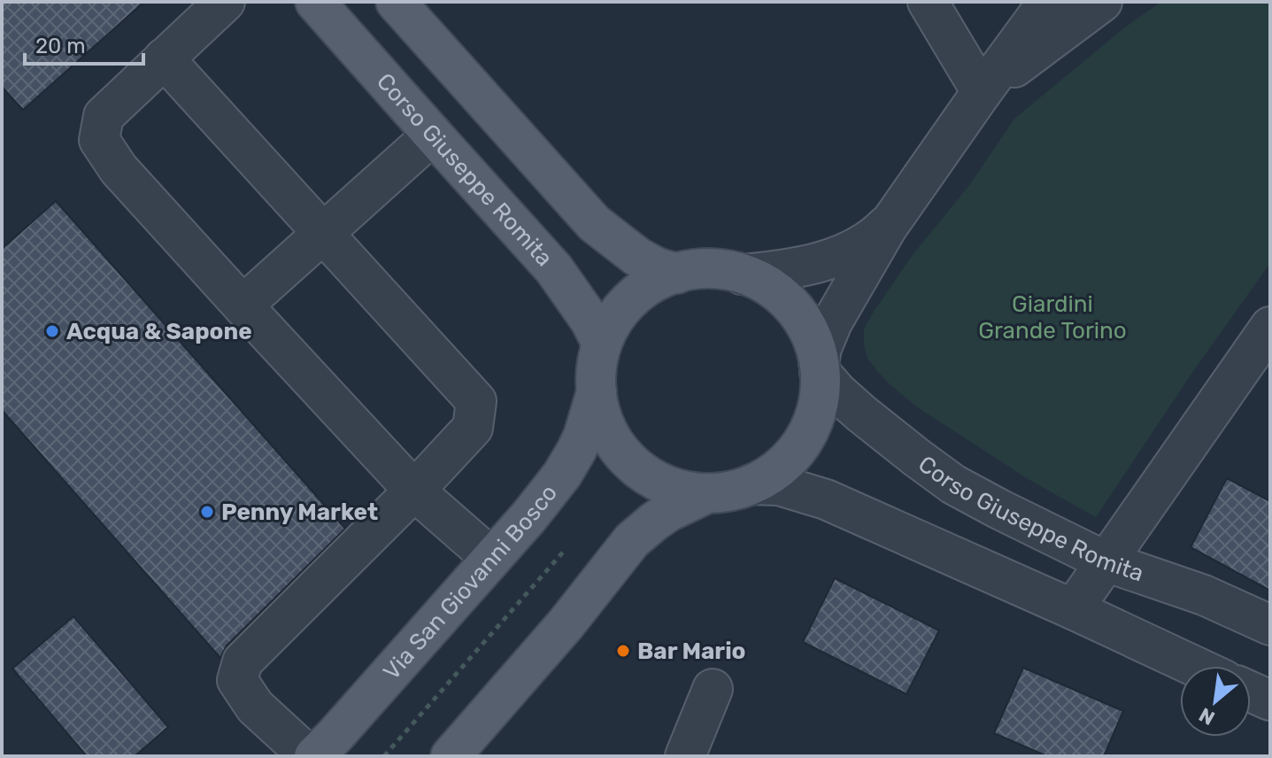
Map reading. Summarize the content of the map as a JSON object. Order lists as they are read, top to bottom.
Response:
{
  "streets": {
    "main road": ["Corso Giuseppe Romita", "Via San Giovanni Bosco"]
  },
  "crossings": [
    ["Corso Giuseppe Romita", "Via San Giovanni Bosco"]
  ],
  "parks": ["Giardini Grande Torino"],
  "places": ["Acqua & Sapone", "Penny Market", "Bar Mario"],
  "scale_bar": "20 m",
  "north": "bottom left"
}
